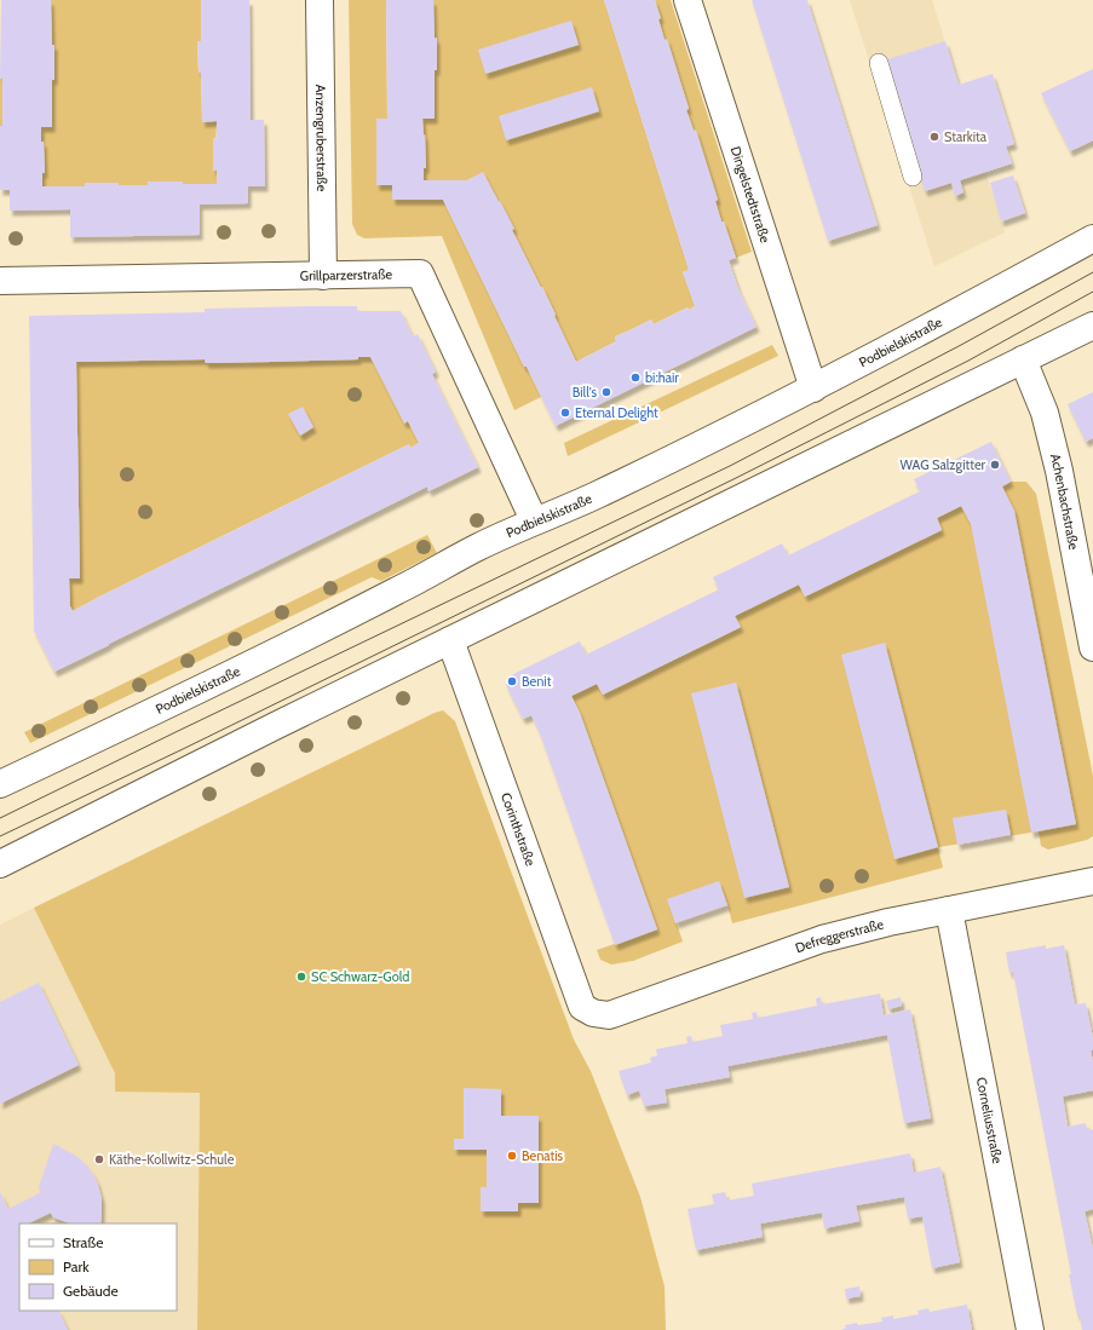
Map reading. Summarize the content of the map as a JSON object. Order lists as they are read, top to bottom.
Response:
{
  "streets": {
    "street": [
      "Anzengruberstraße",
      "Dingelstedtstraße",
      "Grillparzerstraße",
      "Podbielskistraße",
      "Achenbachstraße",
      "Corinthstraße",
      "Defreggerstraße",
      "Corneliusstraße"
    ]
  },
  "crossings": [
    ["Anzengruberstraße", "Grillparzerstraße"],
    ["Dingelstedtstraße", "Podbielskistraße"],
    ["Grillparzerstraße", "Podbielskistraße"],
    ["Corinthstraße", "Defreggerstraße"],
    ["Defreggerstraße", "Corneliusstraße"]
  ],
  "places": [
    "Starkita",
    "bi:hair",
    "Bill's",
    "Eternal Delight",
    "WAG Salzgitter",
    "Benit",
    "SC Schwarz-Gold",
    "Benatis",
    "Käthe-Kollwitz-Schule"
  ],
  "legend": ["Straße", "Park", "Gebäude"]
}
